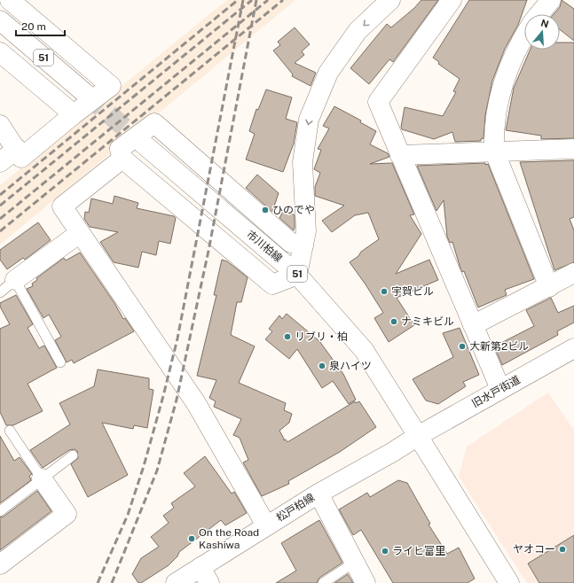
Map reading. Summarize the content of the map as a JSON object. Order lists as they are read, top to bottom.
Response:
{
  "streets": {
    "street": [
      "51",
      "市川柏線",
      "旧水戸街道",
      "松戸柏線"
    ]
  },
  "crossings": [
    ["市川柏線", "旧水戸街道"],
    ["市川柏線", "松戸柏線"],
    ["旧水戸街道", "松戸柏線"]
  ],
  "places": [
    "ひのでや",
    "宇賀ビル",
    "ナミキビル",
    "リブリ・柏",
    "大新第2ビル",
    "泉ハイツ",
    "On the Road Kashiwa",
    "ヤオコー",
    "ライヒ富里"
  ],
  "scale_bar": "20 m",
  "north": "top"
}
